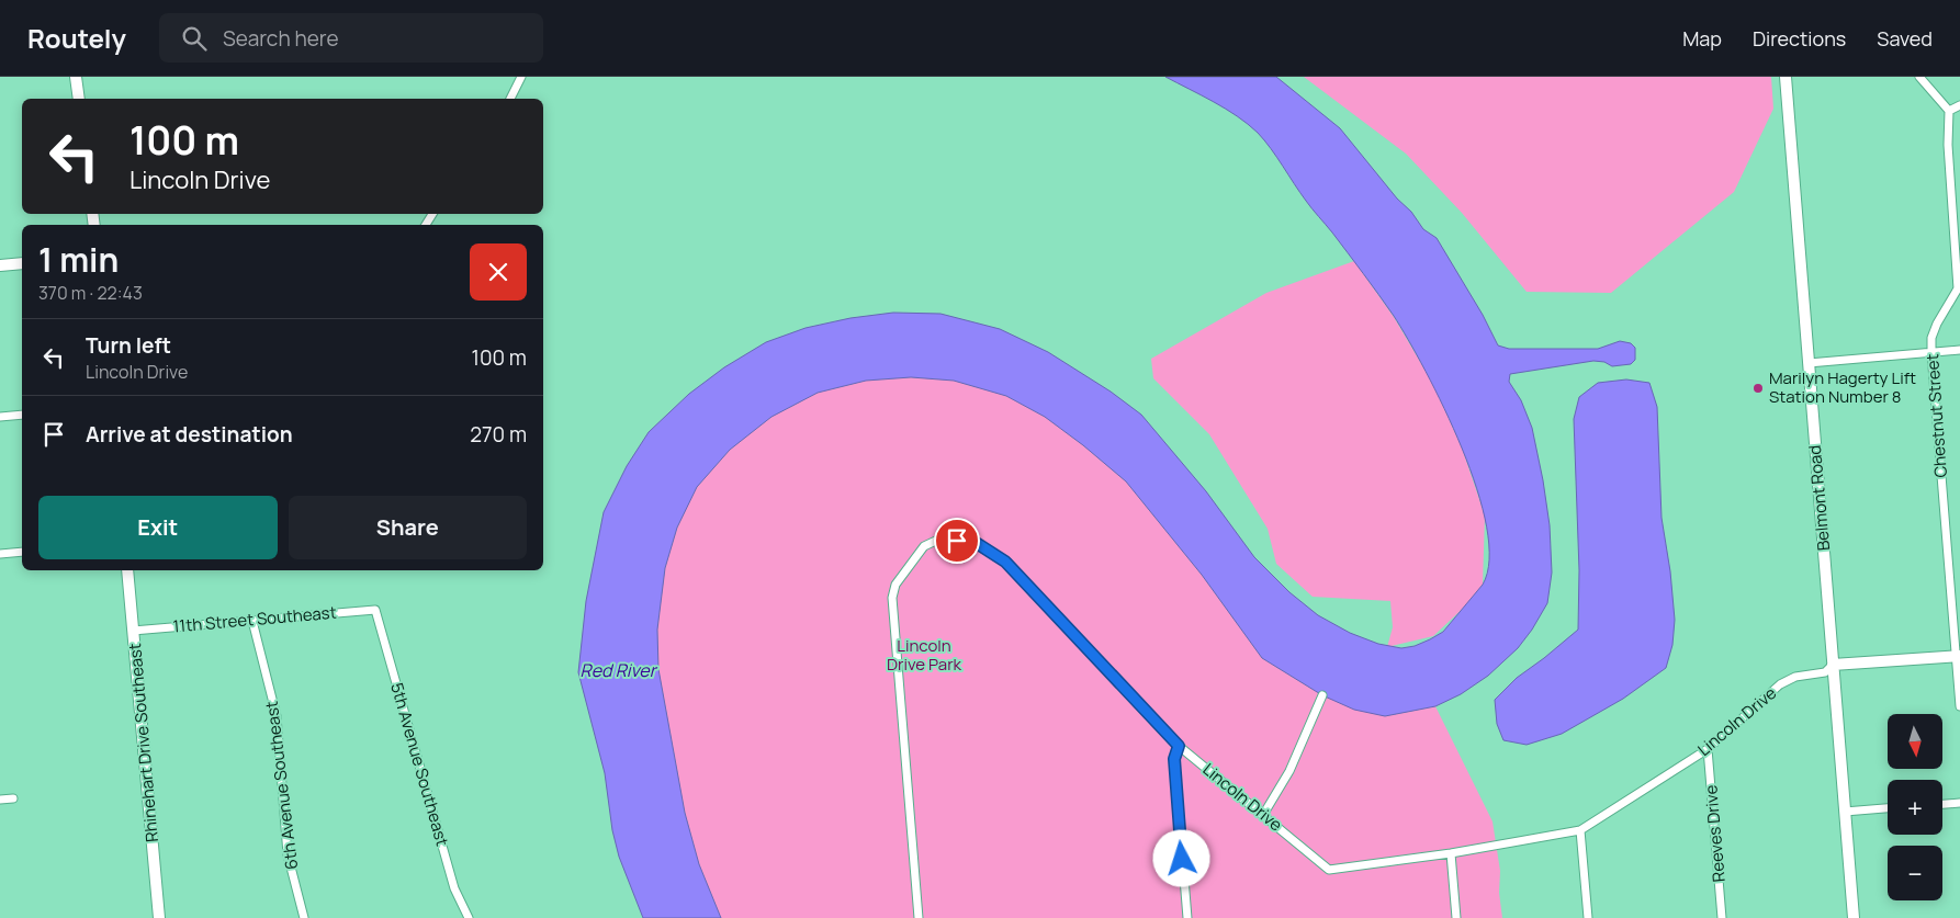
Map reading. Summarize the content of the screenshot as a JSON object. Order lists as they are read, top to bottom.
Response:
{
  "streets": {
    "street": [
      "Chestnut Street",
      "Belmont Road",
      "11th Street Southeast",
      "Lincoln Drive",
      "Rhinehart Drive Southeast",
      "5th Avenue Southeast",
      "6th Avenue Southeast",
      "Reeves Drive"
    ]
  },
  "crossings": [
    ["Belmont Road", "Lincoln Drive"],
    ["11th Street Southeast", "Rhinehart Drive Southeast"],
    ["11th Street Southeast", "5th Avenue Southeast"],
    ["11th Street Southeast", "6th Avenue Southeast"],
    ["Lincoln Drive", "Reeves Drive"]
  ],
  "water": ["Red River"],
  "parks": ["Lincoln Drive Park"],
  "places": ["Marilyn Hagerty Lift Station Number 8"],
  "north": "bottom",
  "page": {
    "header": "Routely",
    "search": "Search here",
    "nav": ["Map", "Directions", "Saved"],
    "turn": ["100 m", "Lincoln Drive"],
    "heading": ["1 min", "370 m · 22:43"],
    "list": [
      {
        "name": "Turn left",
        "note": "Lincoln Drive",
        "value": "100 m"
      },
      {
        "name": "Arrive at destination",
        "value": "270 m"
      }
    ],
    "buttons": ["Exit", "Share"],
    "map_buttons": ["+", "−"]
  }
}
